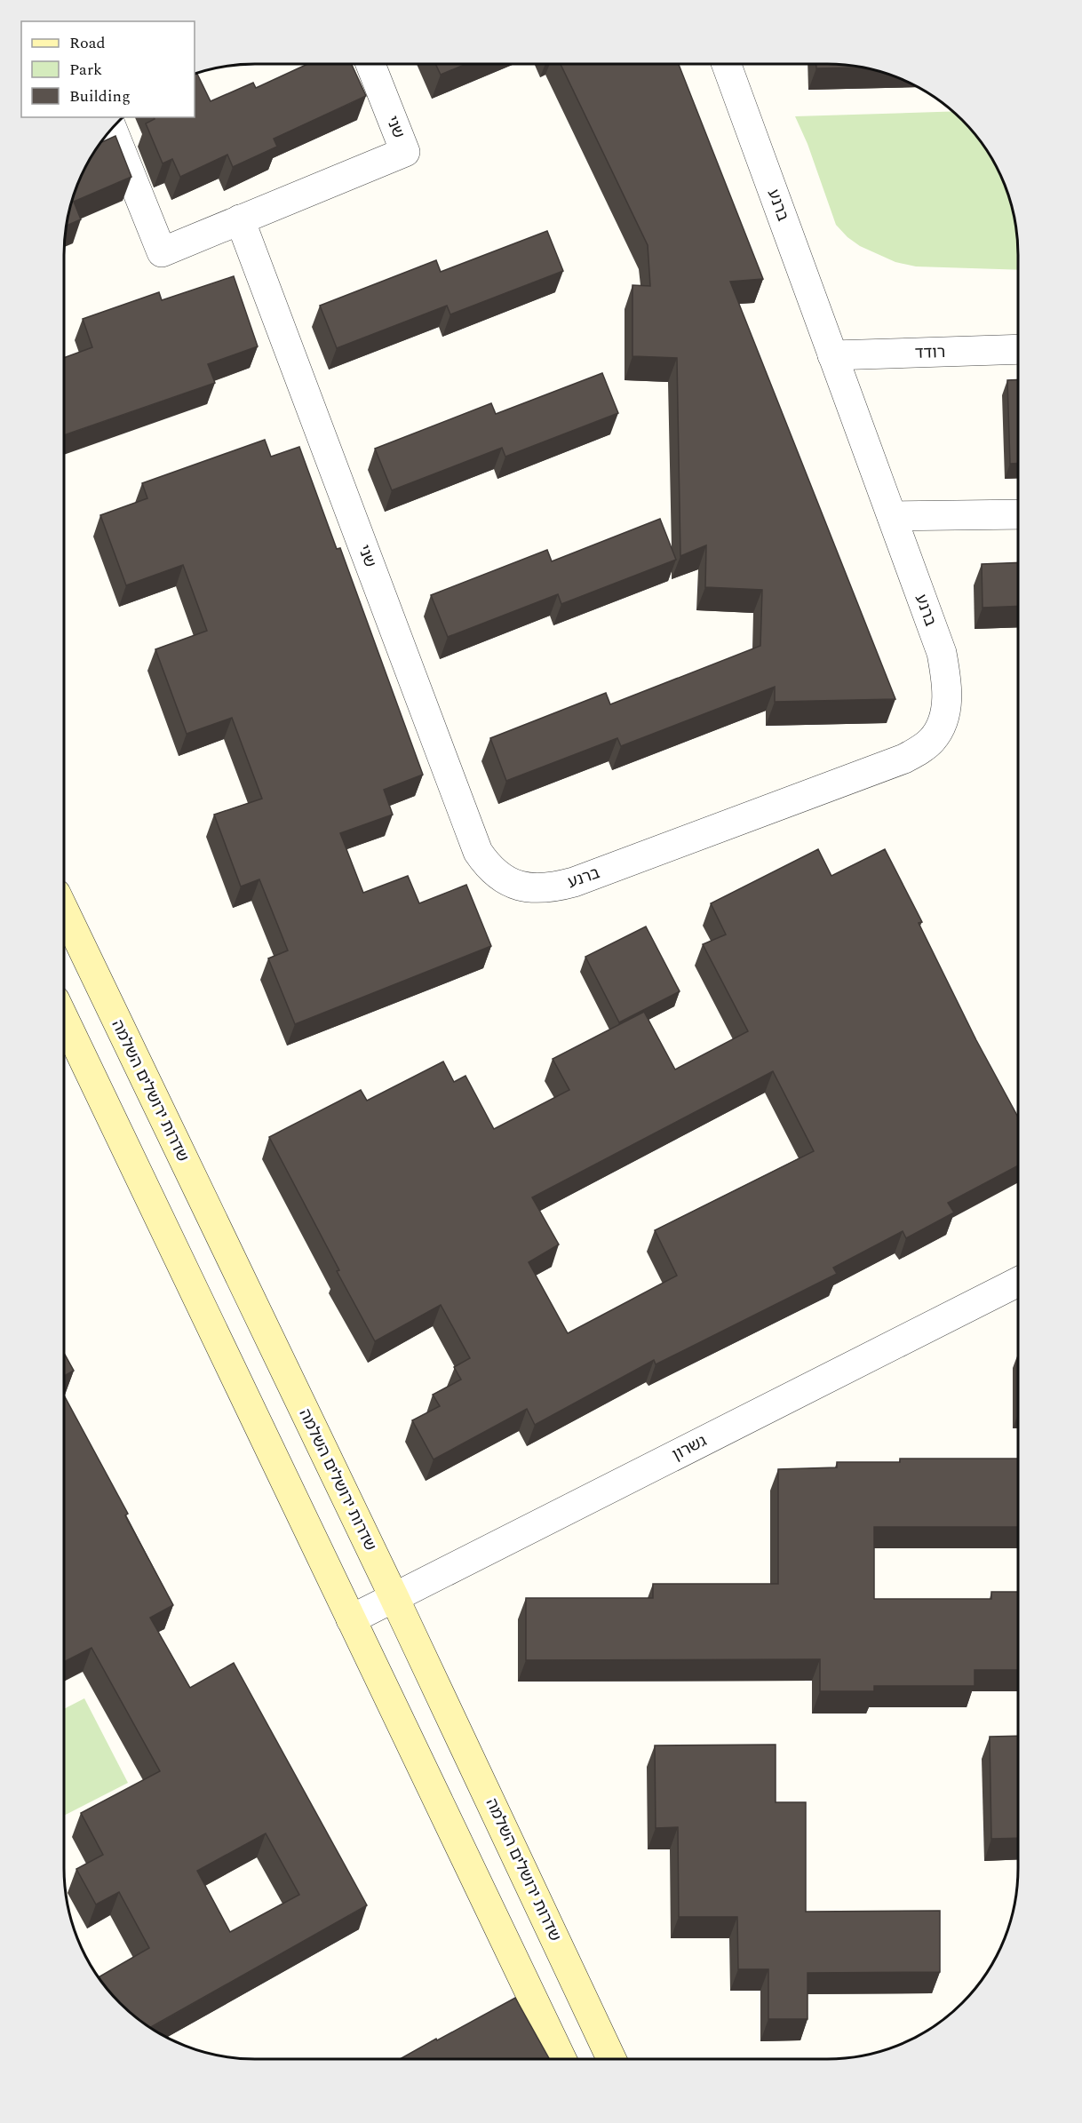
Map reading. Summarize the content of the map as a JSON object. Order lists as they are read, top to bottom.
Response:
{
  "streets": {
    "street": [
      "שני",
      "ברנע",
      "רודד",
      "שדרות ירושלים השלמה",
      "גשרון"
    ]
  },
  "crossings": [
    ["שני", "ברנע"],
    ["ברנע", "רודד"],
    ["שדרות ירושלים השלמה", "גשרון"]
  ],
  "legend": ["Road", "Park", "Building"]
}
